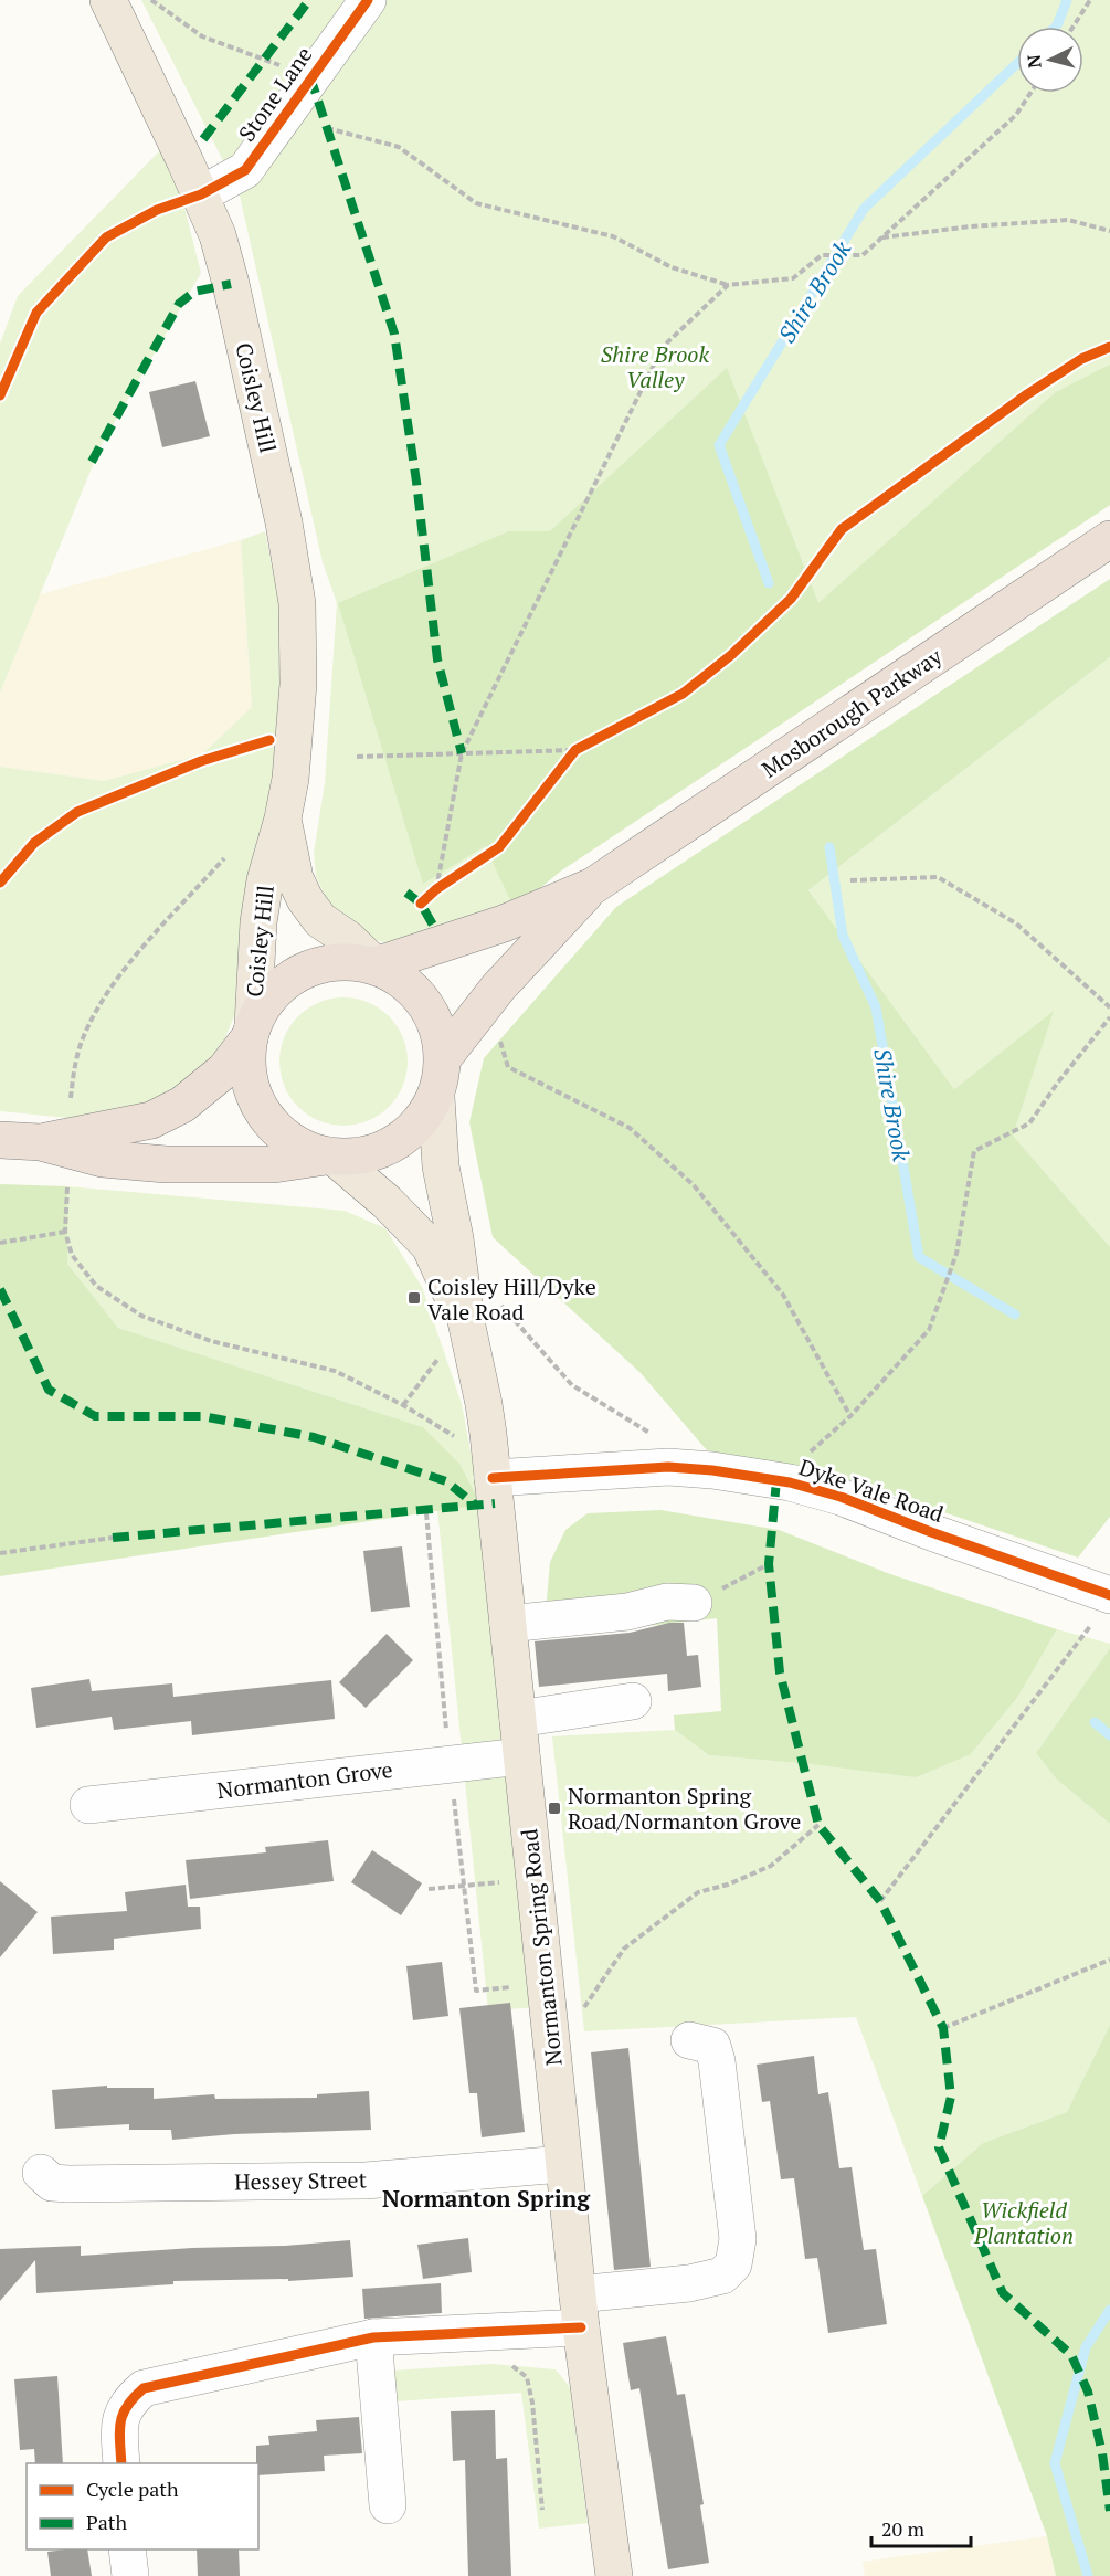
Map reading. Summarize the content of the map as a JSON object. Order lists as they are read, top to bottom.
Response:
{
  "streets": {
    "highway": ["Mosborough Parkway"],
    "main road": ["Coisley Hill", "Normanton Spring Road"],
    "street": [
      "Stone Lane",
      "Dyke Vale Road",
      "Normanton Grove",
      "Hessey Street"
    ]
  },
  "crossings": [
    ["Stone Lane", "Coisley Hill"],
    ["Coisley Hill", "Mosborough Parkway"],
    ["Coisley Hill", "Normanton Spring Road"],
    ["Mosborough Parkway", "Normanton Spring Road"],
    ["Dyke Vale Road", "Normanton Spring Road"],
    ["Normanton Grove", "Normanton Spring Road"],
    ["Normanton Spring Road", "Hessey Street"]
  ],
  "districts": ["Normanton Spring"],
  "water": ["Shire Brook"],
  "parks": ["Shire Brook Valley", "Wickfield Plantation"],
  "places": {
    "transit": ["Coisley Hill/Dyke Vale Road", "Normanton Spring Road/Normanton Grove"]
  },
  "legend": ["Cycle path", "Path"],
  "scale_bar": "20 m",
  "north": "left"
}
